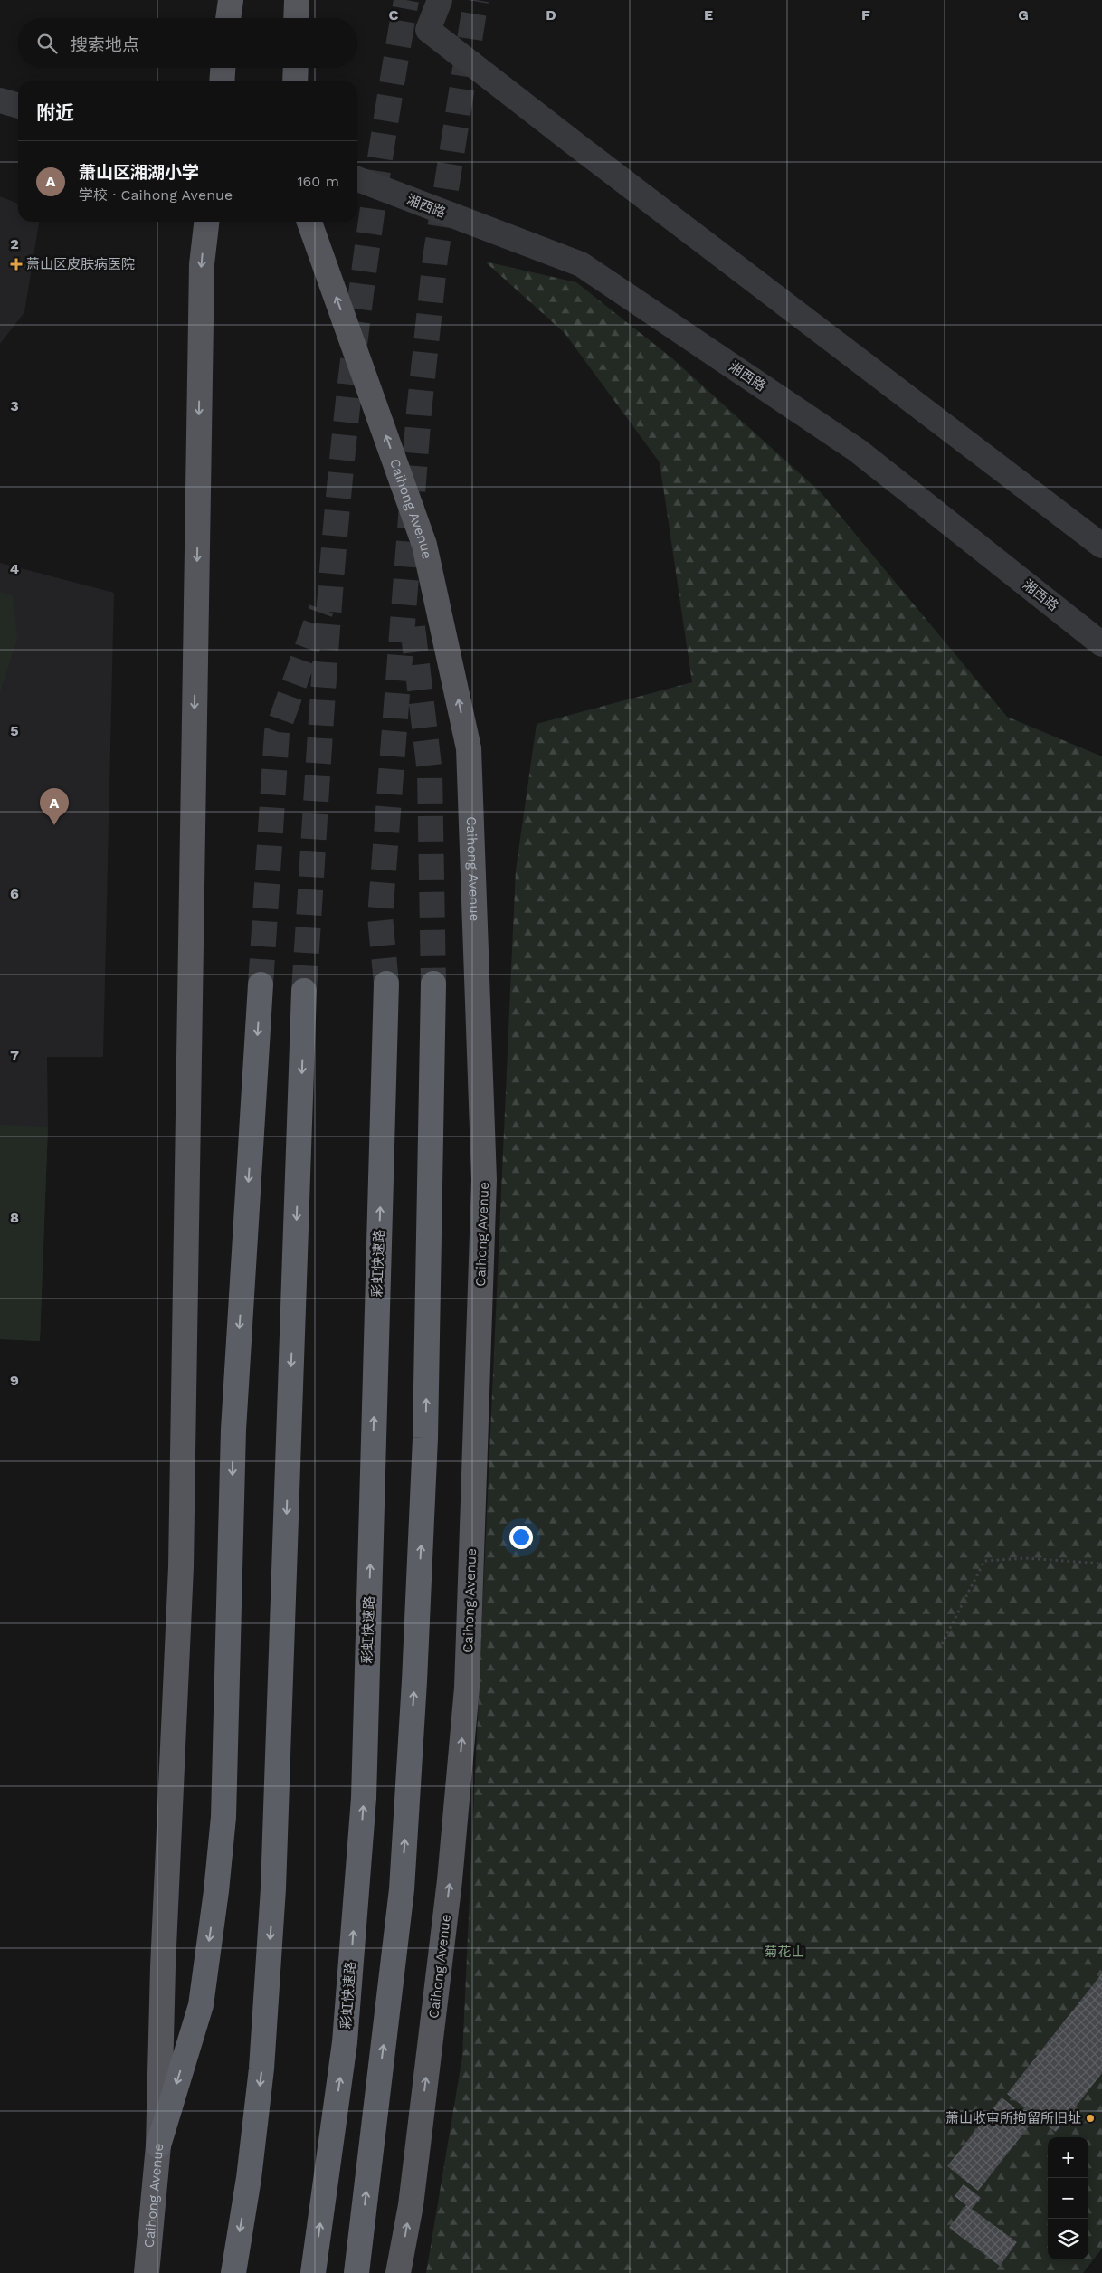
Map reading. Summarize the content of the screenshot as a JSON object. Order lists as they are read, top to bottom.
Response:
{
  "streets": {
    "highway": ["彩虹快速路"],
    "main road": ["Caihong Avenue"],
    "street": ["湘西路"]
  },
  "parks": ["菊花山"],
  "places": {
    "health": ["萧山区皮肤病医院"],
    "other": ["萧山收审所拘留所旧址"]
  },
  "page": {
    "search": "搜索地点",
    "heading": "附近",
    "list": [
      {
        "mark": "A",
        "name": "萧山区湘湖小学",
        "note": "学校 · Caihong Avenue",
        "value": "160 m"
      }
    ],
    "pins": "A",
    "map_buttons": ["+", "−"]
  },
  "grid": {
    "columns": [
      "C",
      "D",
      "E",
      "F",
      "G"
    ],
    "rows": [
      "2",
      "3",
      "4",
      "5",
      "6",
      "7",
      "8",
      "9"
    ]
  }
}
